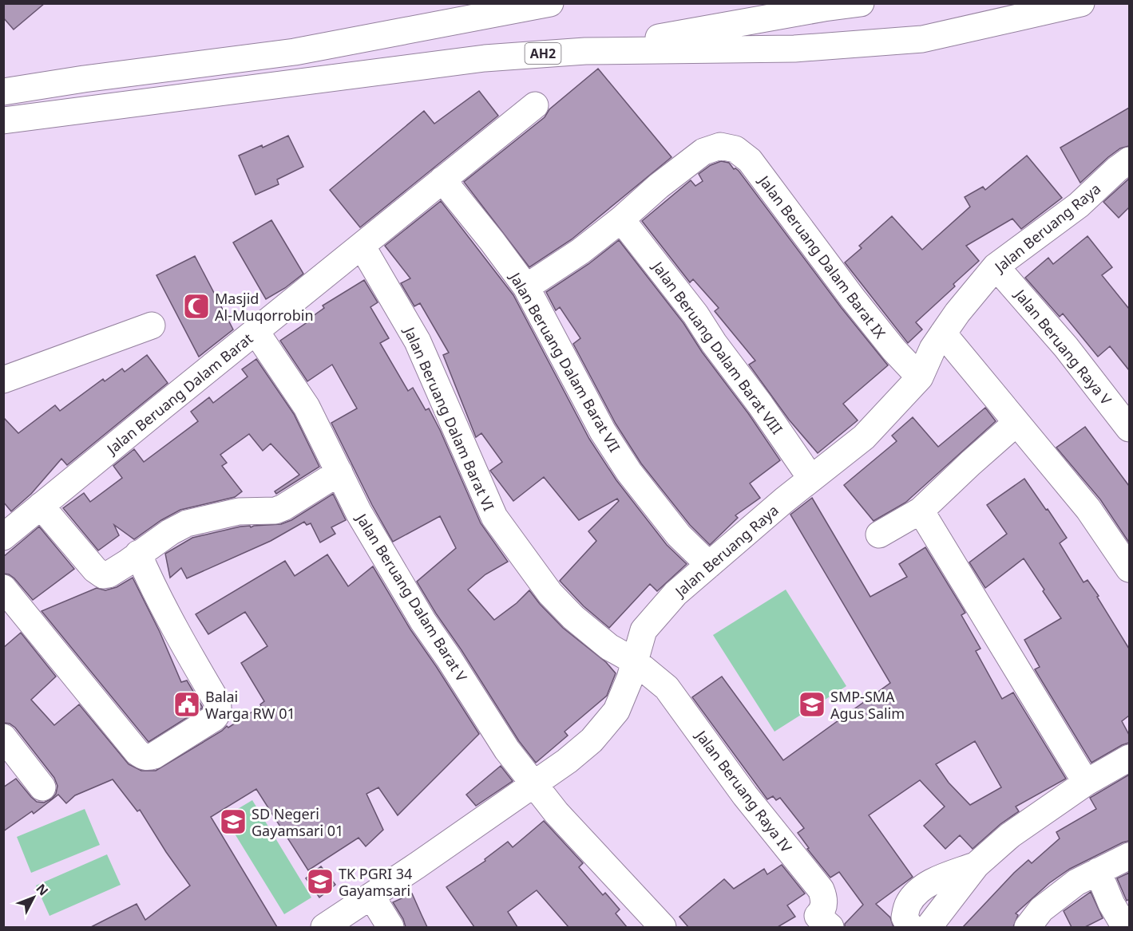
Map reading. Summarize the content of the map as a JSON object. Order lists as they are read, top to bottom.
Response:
{
  "streets": {
    "main road": [
      "AH2",
      "Jalan Beruang Raya",
      "Jalan Beruang Dalam Barat IX",
      "Jalan Beruang Raya V",
      "Jalan Beruang Dalam Barat VIII",
      "Jalan Beruang Dalam Barat VII",
      "Jalan Beruang Dalam Barat",
      "Jalan Beruang Dalam Barat VI",
      "Jalan Beruang Dalam Barat V",
      "Jalan Beruang Raya IV"
    ]
  },
  "crossings": [
    ["Jalan Beruang Raya", "Jalan Beruang Dalam Barat IX"],
    ["Jalan Beruang Raya", "Jalan Beruang Raya V"],
    ["Jalan Beruang Raya", "Jalan Beruang Dalam Barat VIII"],
    ["Jalan Beruang Raya", "Jalan Beruang Dalam Barat VII"],
    ["Jalan Beruang Raya", "Jalan Beruang Dalam Barat VI"],
    ["Jalan Beruang Raya", "Jalan Beruang Dalam Barat V"],
    ["Jalan Beruang Raya", "Jalan Beruang Raya IV"],
    ["Jalan Beruang Dalam Barat IX", "Jalan Beruang Dalam Barat VIII"],
    ["Jalan Beruang Dalam Barat VII", "Jalan Beruang Dalam Barat"],
    ["Jalan Beruang Dalam Barat", "Jalan Beruang Dalam Barat VI"],
    ["Jalan Beruang Dalam Barat", "Jalan Beruang Dalam Barat V"],
    ["Jalan Beruang Dalam Barat VI", "Jalan Beruang Raya IV"]
  ],
  "places": {
    "mosque": ["Masjid Al-Muqorrobin"],
    "public building": ["Balai Warga RW 01"],
    "school or university": ["SMP-SMA Agus Salim", "SD Negeri Gayamsari 01", "TK PGRI 34 Gayamsari"]
  },
  "north": "top right"
}
